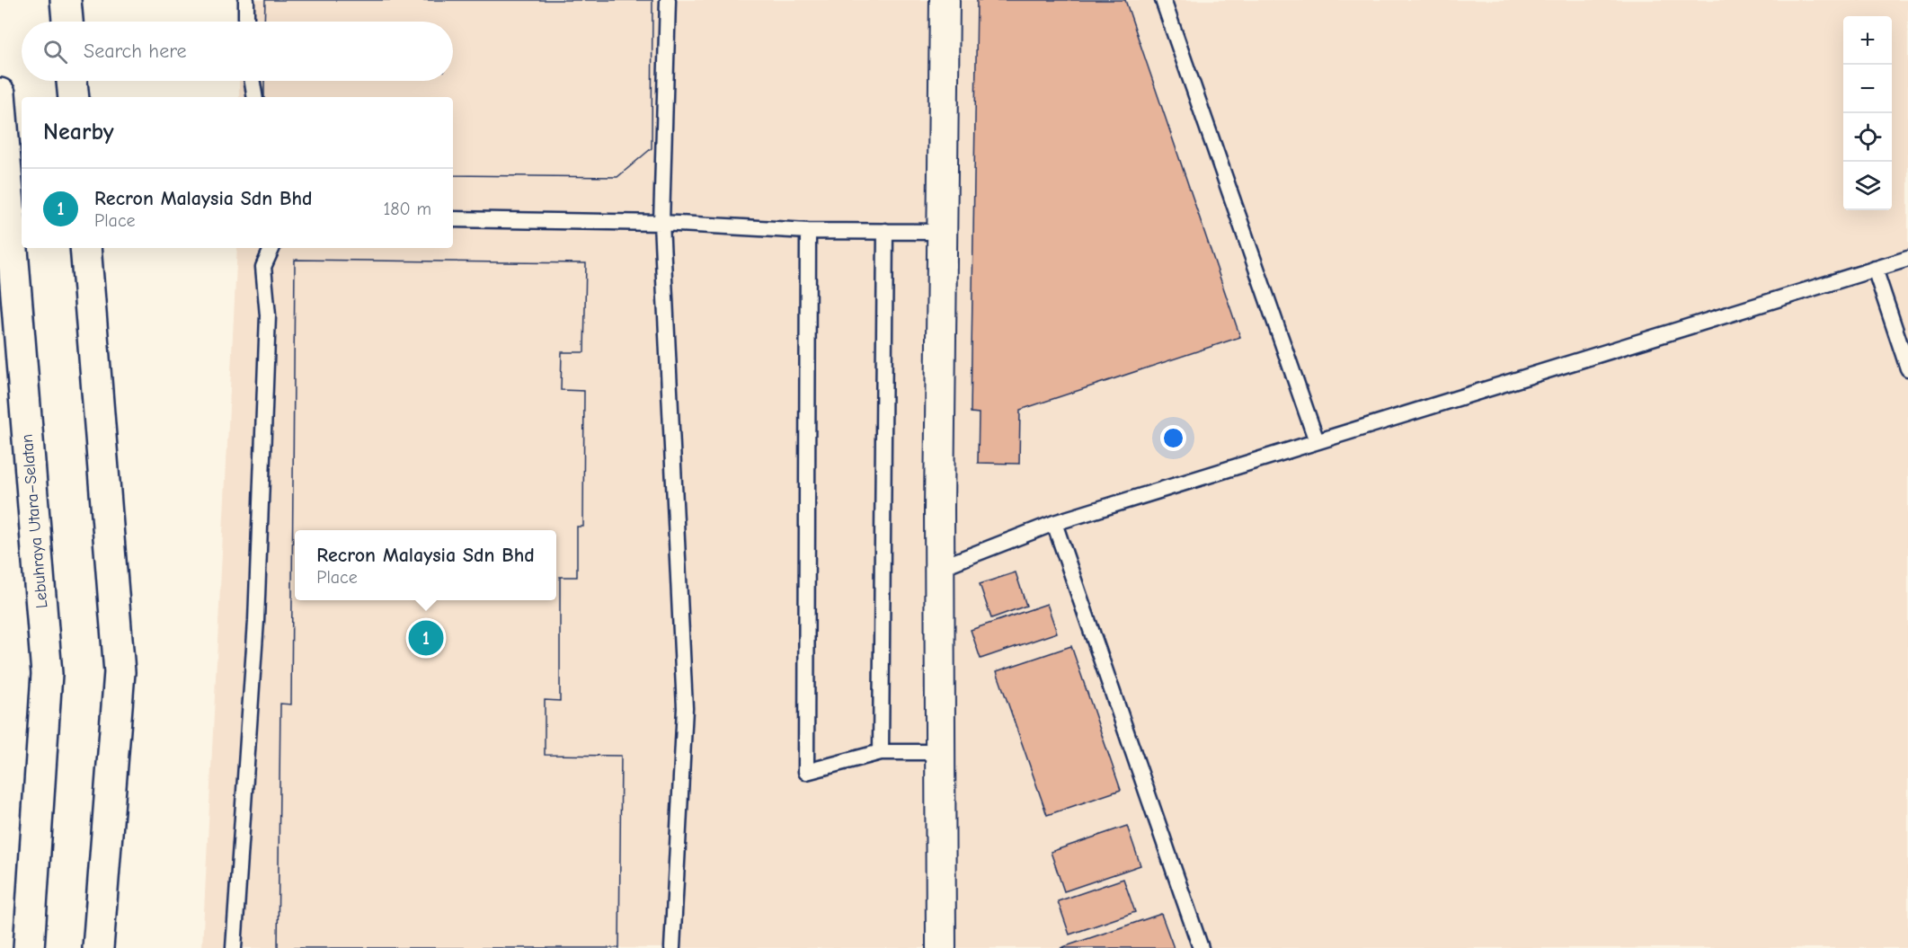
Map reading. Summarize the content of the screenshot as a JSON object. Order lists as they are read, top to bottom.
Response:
{
  "streets": {
    "highway": ["Lebuhraya Utara–Selatan"]
  },
  "page": {
    "map_buttons": ["+", "−"],
    "search": "Search here",
    "heading": "Nearby",
    "list": [
      {
        "mark": "1",
        "name": "Recron Malaysia Sdn Bhd",
        "note": "Place",
        "value": "180 m"
      }
    ],
    "popup": ["Recron Malaysia Sdn Bhd", "Place"],
    "pins": "1"
  }
}
